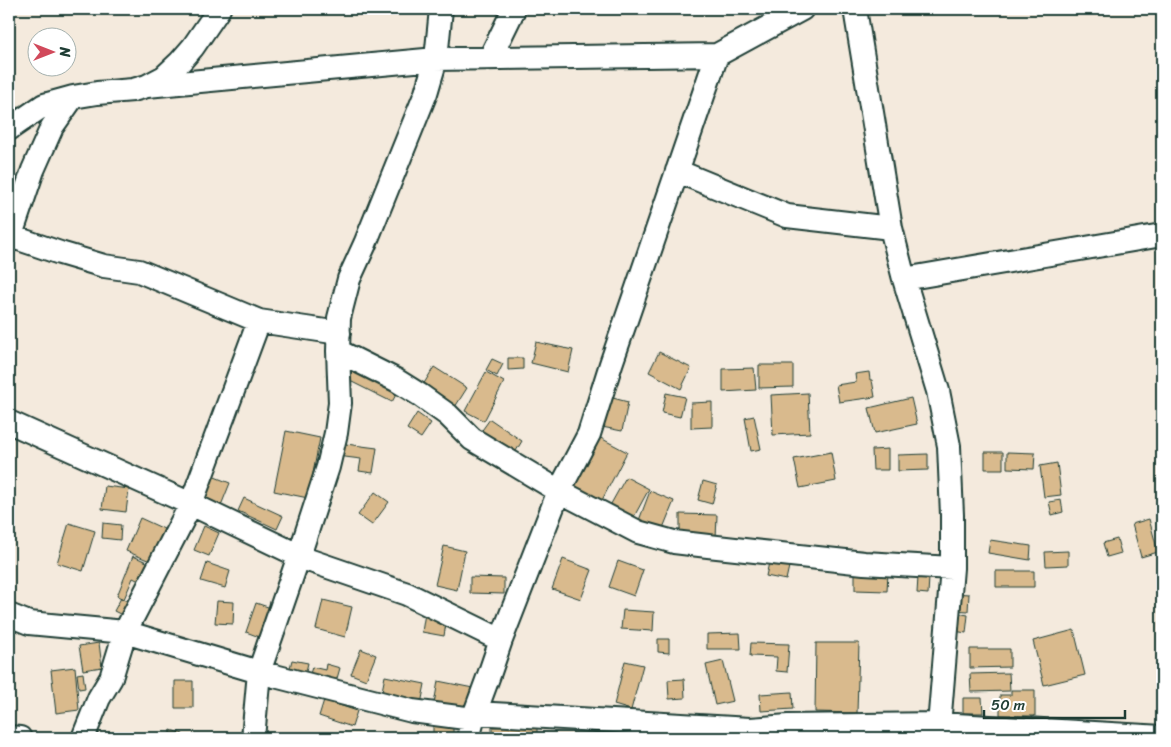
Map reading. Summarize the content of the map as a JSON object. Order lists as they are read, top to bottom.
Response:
{
  "scale_bar": "50 m",
  "north": "right"
}
